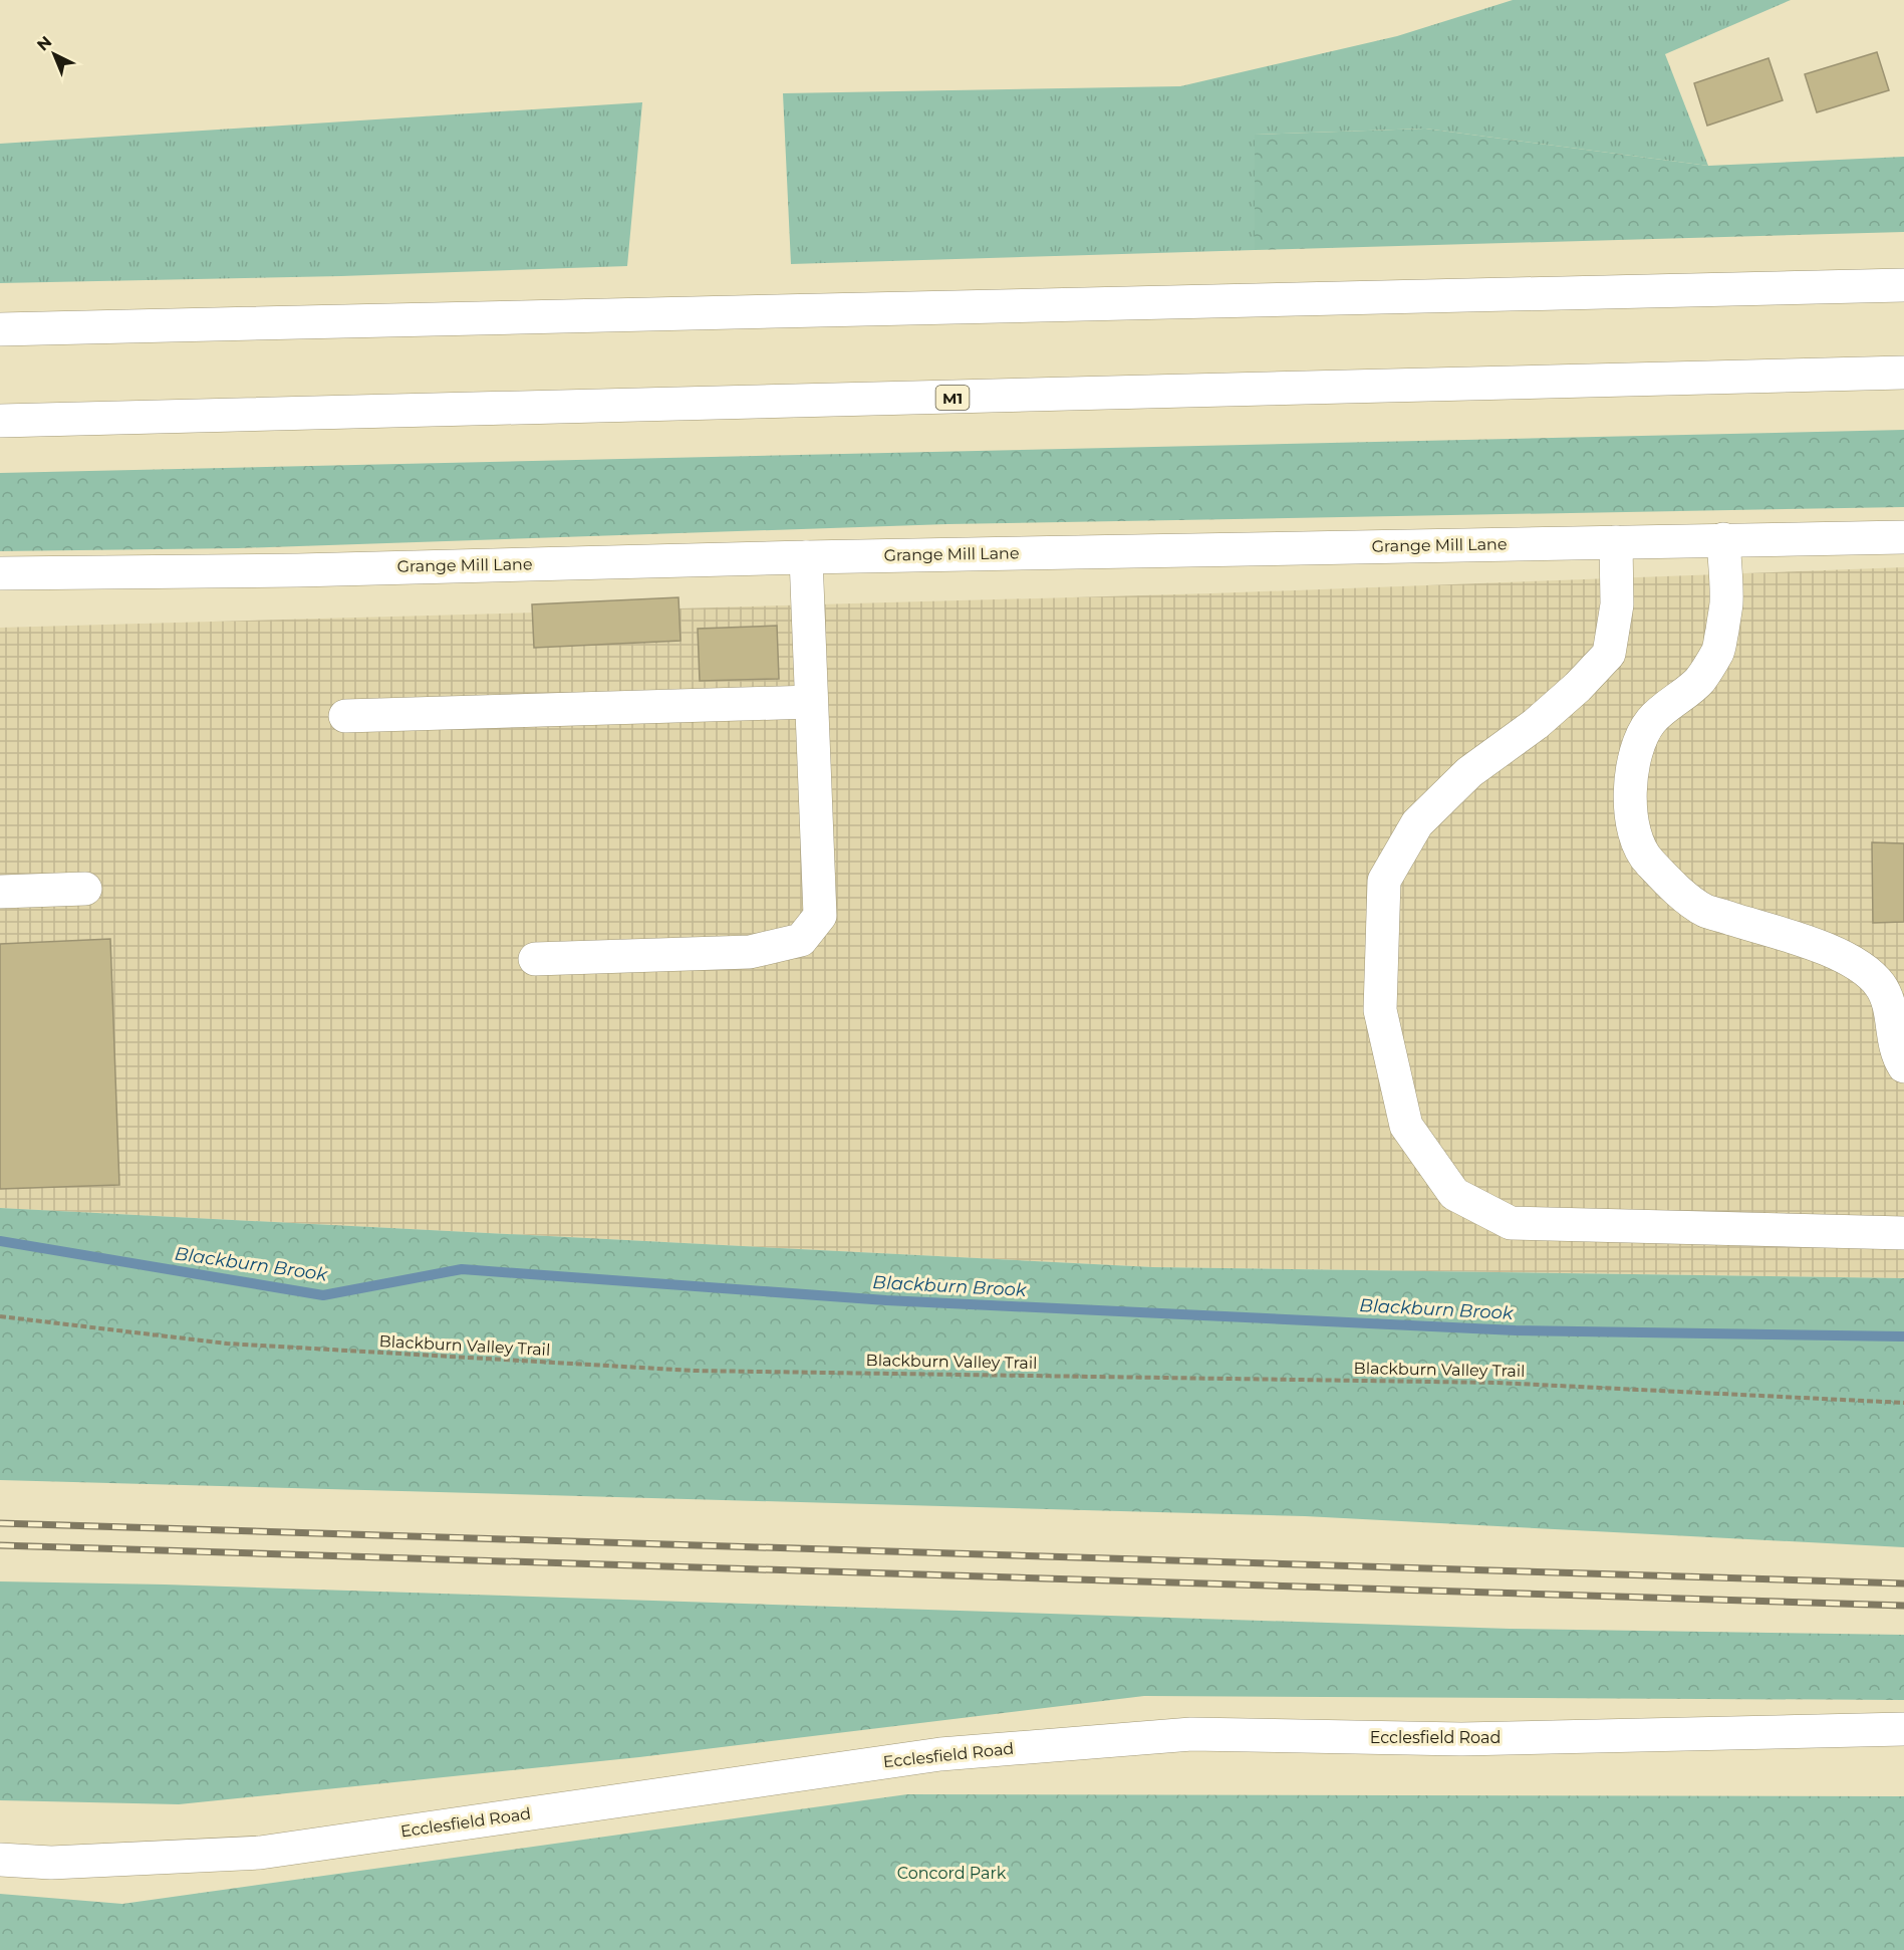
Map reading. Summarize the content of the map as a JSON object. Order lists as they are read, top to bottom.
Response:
{
  "streets": {
    "main road": ["M1", "Grange Mill Lane", "Ecclesfield Road"],
    "path": ["Blackburn Valley Trail"]
  },
  "water": ["Blackburn Brook"],
  "parks": ["Concord Park"],
  "north": "top left"
}
